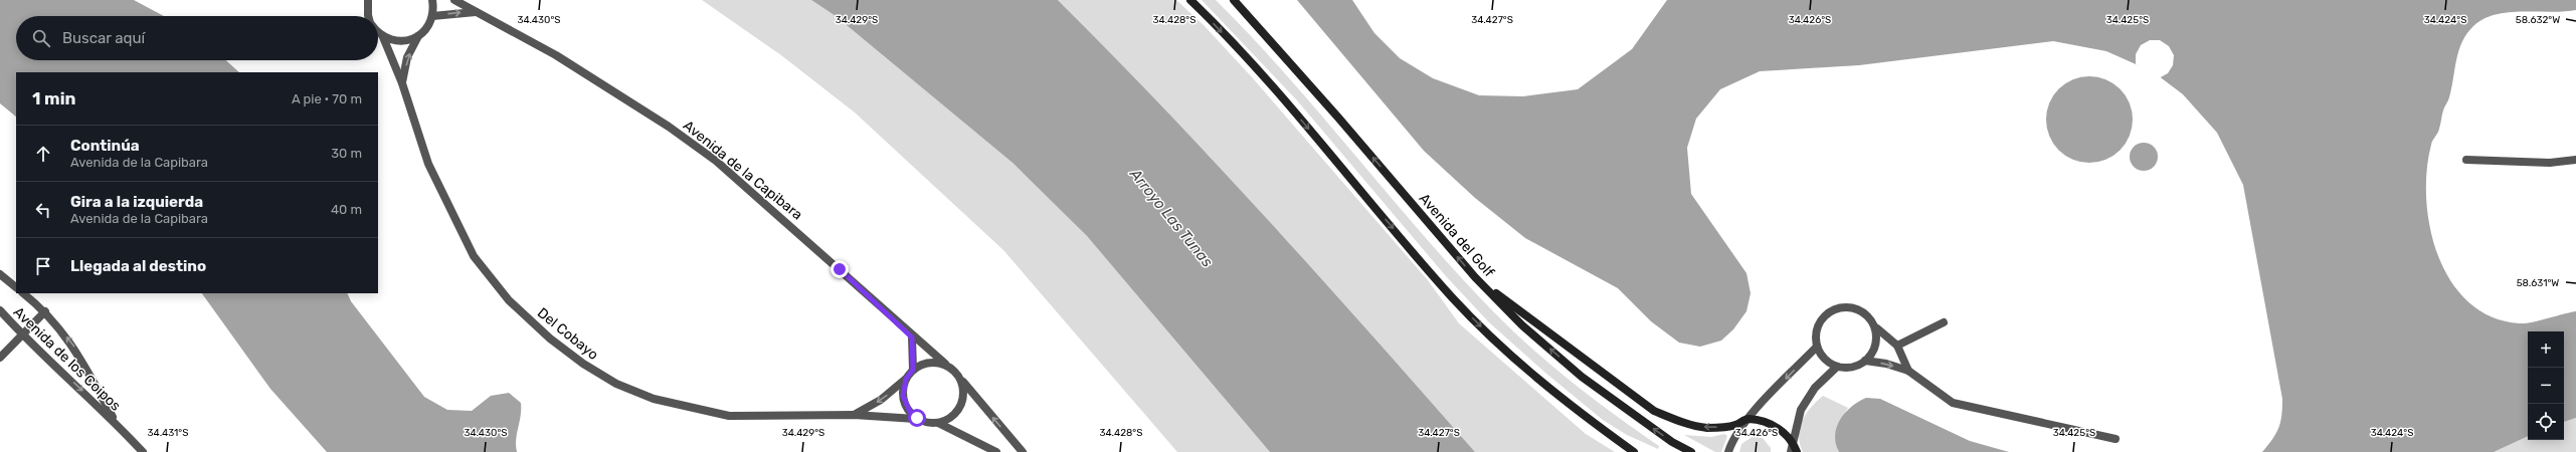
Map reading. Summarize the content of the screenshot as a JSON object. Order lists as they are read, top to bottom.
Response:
{
  "streets": {
    "street": [
      "Avenida de la Capibara",
      "Avenida del Golf",
      "Del Cobayo",
      "Avenida de los Coipos"
    ]
  },
  "crossings": [
    ["Avenida de la Capibara", "Del Cobayo"]
  ],
  "water": ["Arroyo Las Tunas"],
  "page": {
    "search": "Buscar aquí",
    "heading": ["1 min", "A pie · 70 m"],
    "list": [
      ["Continúa", "Avenida de la Capibara", "30 m"],
      ["Gira a la izquierda", "Avenida de la Capibara", "40 m"],
      "Llegada al destino"
    ],
    "map_buttons": ["+", "−"]
  },
  "coordinates": [
    "58.632°W",
    "34.430°S",
    "34.429°S",
    "34.428°S",
    "34.427°S",
    "34.426°S",
    "34.425°S",
    "34.424°S",
    "58.631°W",
    "34.431°S"
  ]
}
